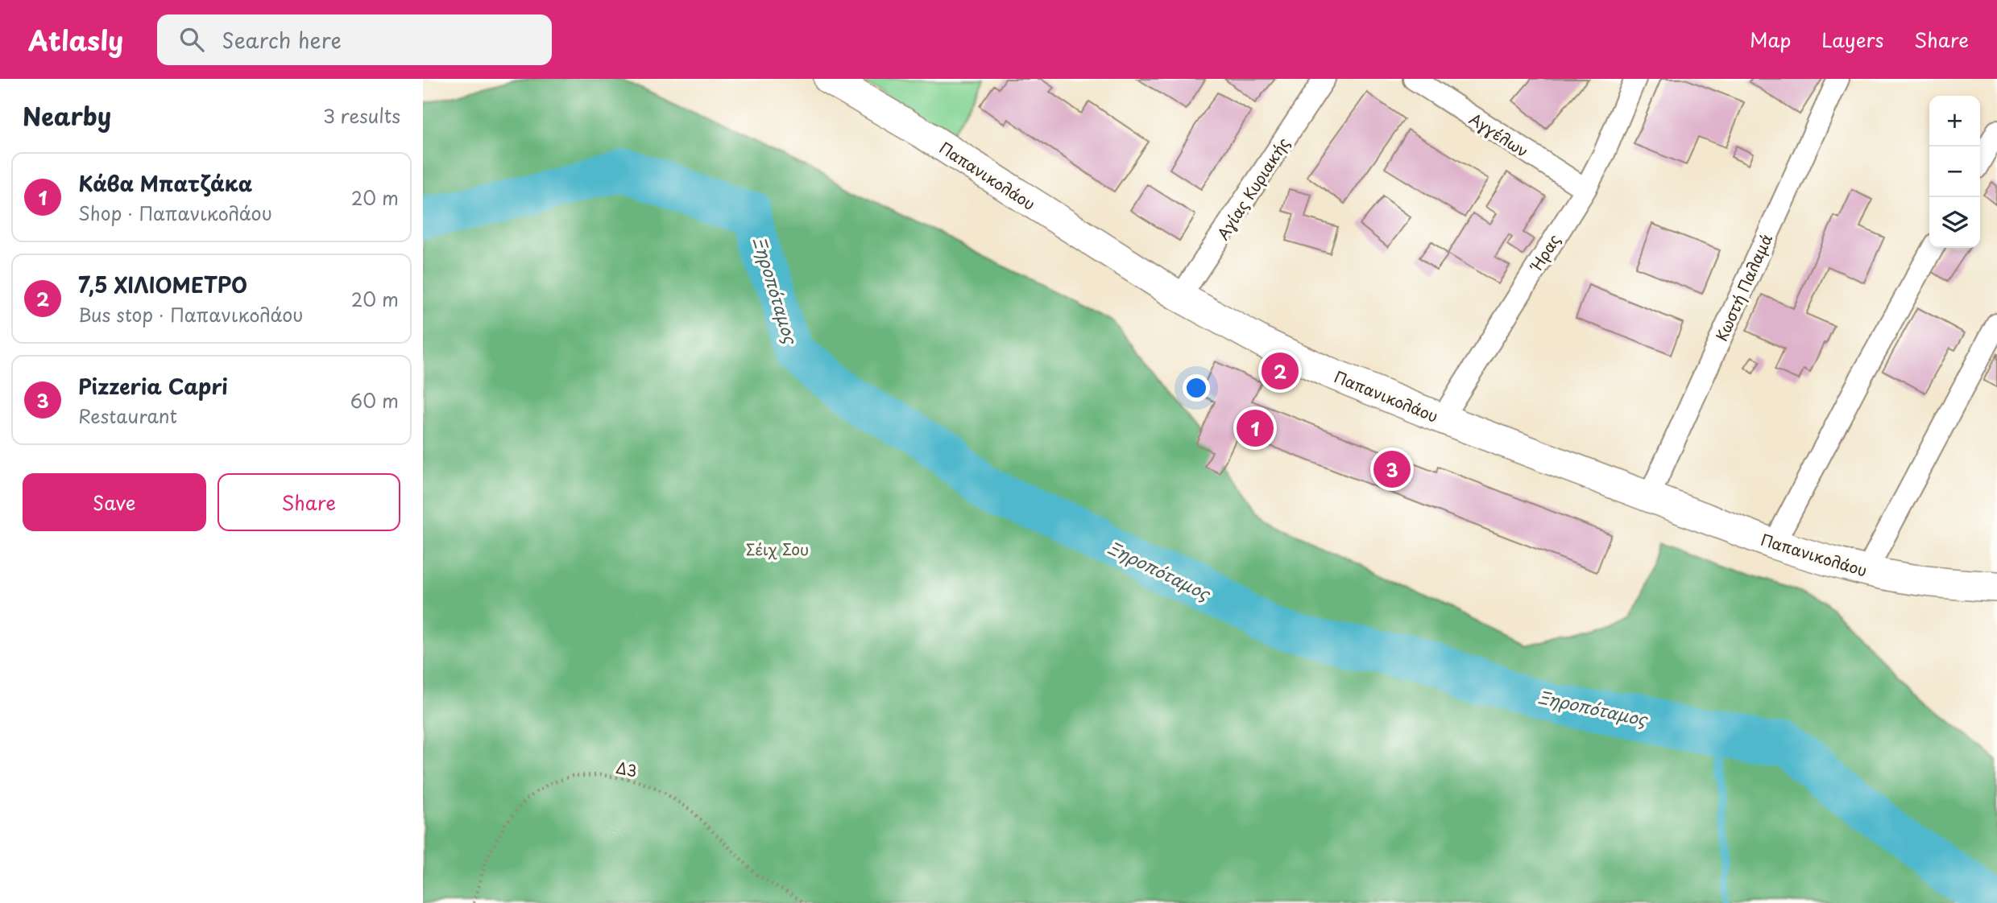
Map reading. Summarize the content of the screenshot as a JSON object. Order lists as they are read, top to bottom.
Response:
{
  "streets": {
    "main road": ["Παπανικολάου"],
    "street": [
      "Αγγέλων",
      "Αγίας Κυριακής",
      "Ήρας",
      "Κωστή Παλαμά"
    ],
    "path": ["Δ3"]
  },
  "crossings": [
    ["Αγγέλων", "Ήρας"],
    ["Παπανικολάου", "Αγίας Κυριακής"],
    ["Παπανικολάου", "Ήρας"],
    ["Παπανικολάου", "Κωστή Παλαμά"]
  ],
  "water": ["Ξηροπόταμος"],
  "parks": ["Σέιχ Σου"],
  "page": {
    "header": "Atlasly",
    "search": "Search here",
    "nav": ["Map", "Layers", "Share"],
    "heading": ["Nearby", "3 results"],
    "map_buttons": ["+", "−"],
    "list": [
      {
        "mark": "1",
        "name": "Κάβα Μπατζάκα",
        "note": "Shop · Παπανικολάου",
        "value": "20 m"
      },
      {
        "mark": "2",
        "name": "7,5 ΧΙΛΙΟΜΕΤΡΟ",
        "note": "Bus stop · Παπανικολάου",
        "value": "20 m"
      },
      {
        "mark": "3",
        "name": "Pizzeria Capri",
        "note": "Restaurant",
        "value": "60 m"
      }
    ],
    "pins": ["2", "1", "3"],
    "buttons": ["Save", "Share"]
  }
}
